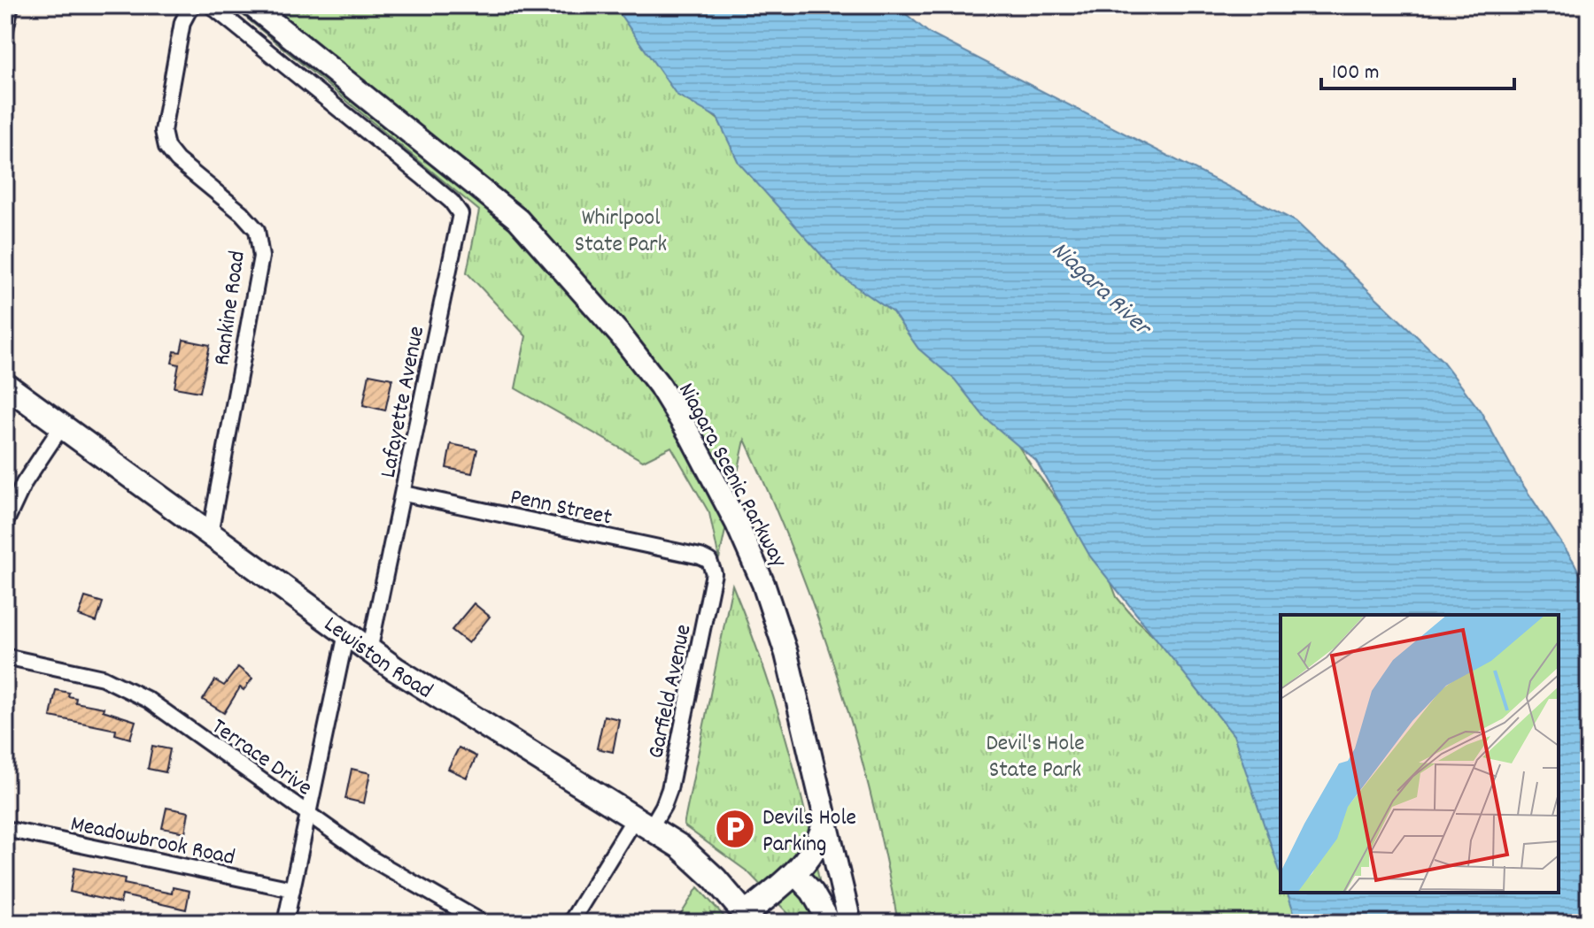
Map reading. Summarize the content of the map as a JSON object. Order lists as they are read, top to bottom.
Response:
{
  "streets": {
    "main road": ["Niagara Scenic Parkway", "Lewiston Road"],
    "street": [
      "Rankine Road",
      "Lafayette Avenue",
      "Penn Street",
      "Garfield Avenue",
      "Terrace Drive",
      "Meadowbrook Road"
    ]
  },
  "crossings": [
    ["Rankine Road", "Lewiston Road"],
    ["Lafayette Avenue", "Penn Street"],
    ["Lafayette Avenue", "Lewiston Road"],
    ["Penn Street", "Garfield Avenue"],
    ["Lewiston Road", "Garfield Avenue"]
  ],
  "water": ["Niagara River"],
  "parks": ["Whirlpool State Park", "Devil's Hole State Park"],
  "places": {
    "parking": ["Devils Hole Parking"]
  },
  "scale_bar": "100 m"
}
